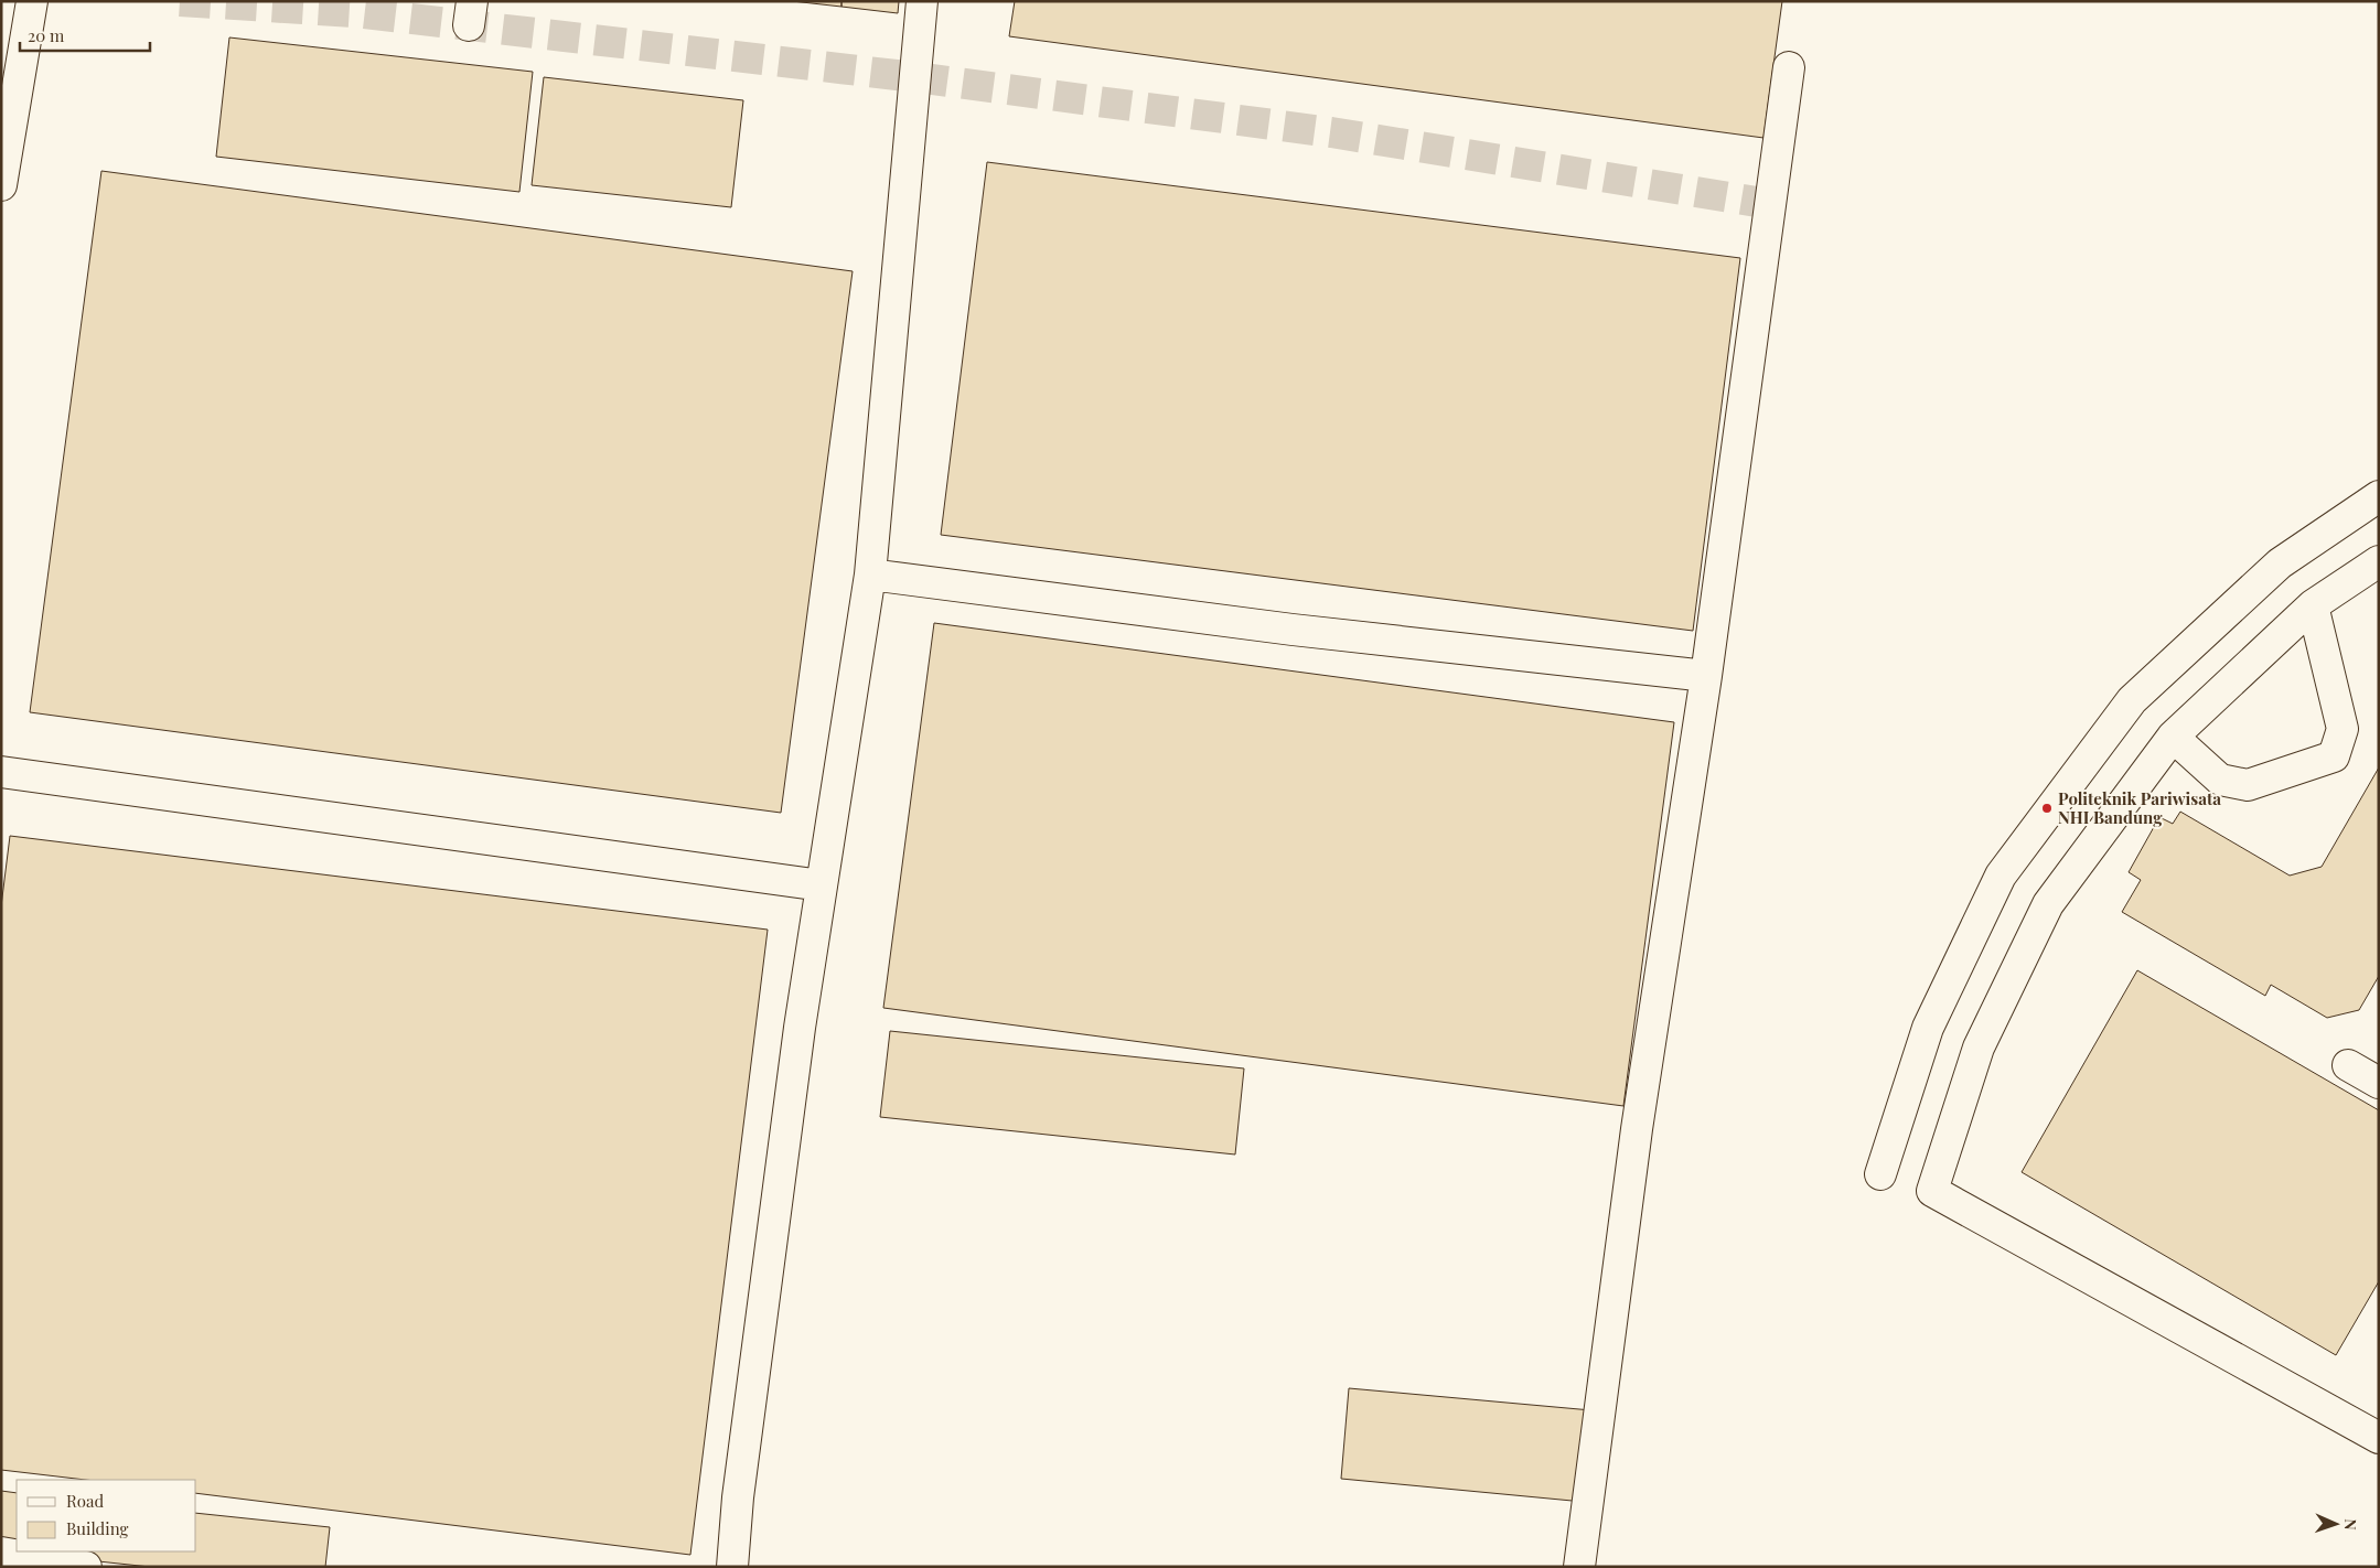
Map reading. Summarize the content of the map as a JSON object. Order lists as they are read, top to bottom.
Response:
{
  "places": ["Politeknik Pariwisata NHI Bandung"],
  "legend": ["Road", "Building"],
  "scale_bar": "20 m",
  "north": "right"
}
